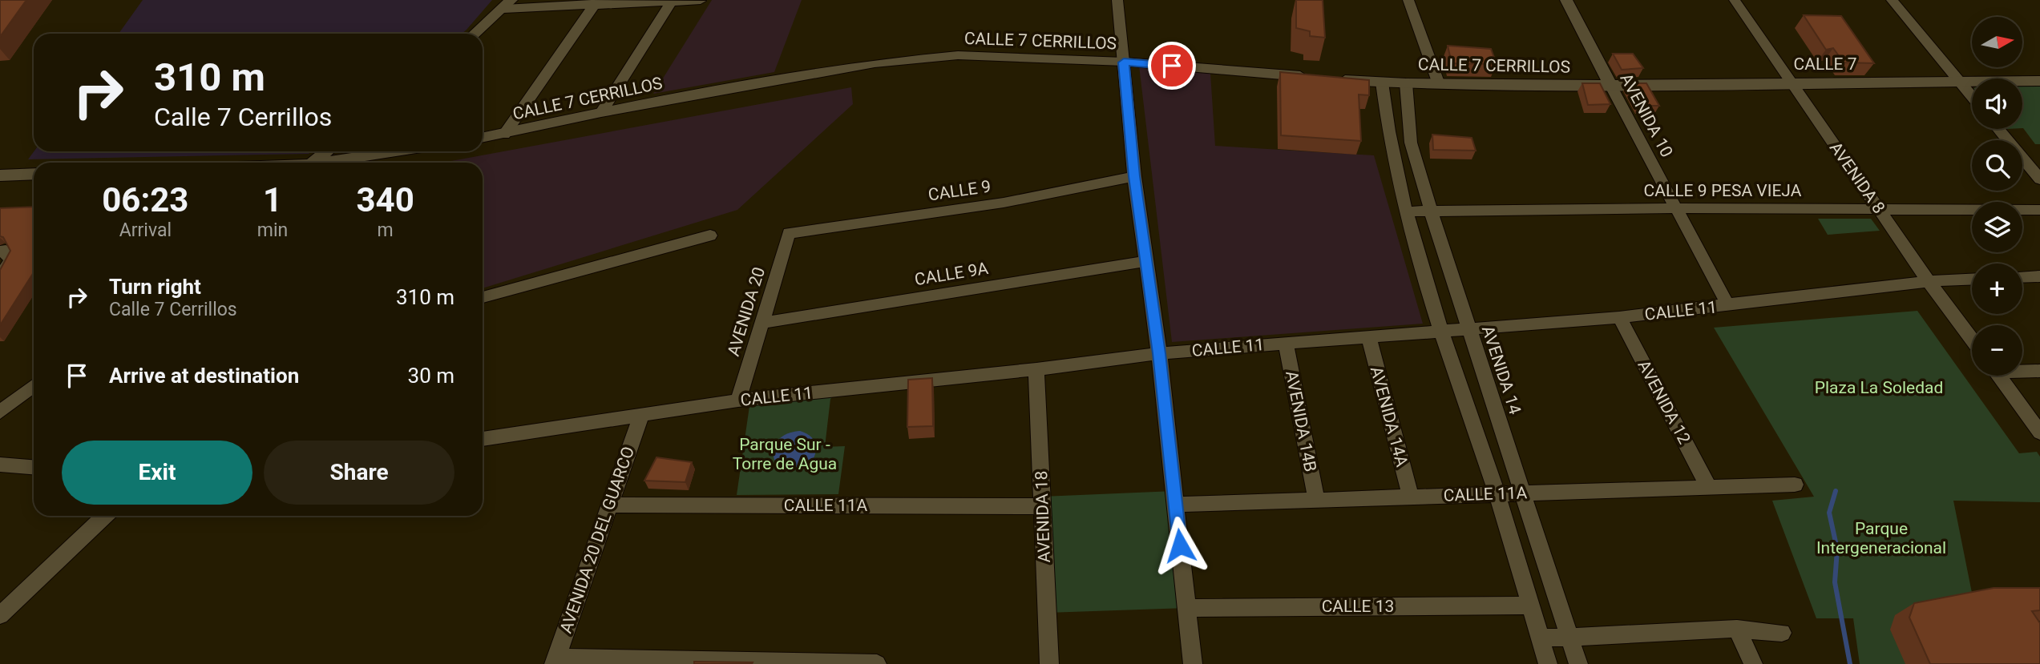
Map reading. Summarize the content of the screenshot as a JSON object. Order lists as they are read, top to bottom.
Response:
{
  "streets": {
    "main road": ["CALLE 7 CERRILLOS", "CALLE 7", "AVENIDA 10"],
    "street": [
      "AVENIDA 8",
      "CALLE 9",
      "CALLE 9 PESA VIEJA",
      "CALLE 9A",
      "CALLE 11",
      "AVENIDA 20",
      "AVENIDA 14",
      "AVENIDA 12",
      "AVENIDA 14A",
      "AVENIDA 14B",
      "CALLE 11A",
      "AVENIDA 18",
      "AVENIDA 20 DEL GUARCO",
      "CALLE 13"
    ]
  },
  "crossings": [
    ["CALLE 7 CERRILLOS", "CALLE 7"],
    ["CALLE 7 CERRILLOS", "AVENIDA 10"],
    ["CALLE 7 CERRILLOS", "AVENIDA 14"],
    ["CALLE 7", "AVENIDA 10"],
    ["CALLE 7", "AVENIDA 8"],
    ["AVENIDA 10", "CALLE 9 PESA VIEJA"],
    ["AVENIDA 10", "CALLE 11"],
    ["AVENIDA 8", "CALLE 9 PESA VIEJA"],
    ["AVENIDA 8", "CALLE 11"],
    ["CALLE 9", "AVENIDA 20"],
    ["CALLE 9 PESA VIEJA", "AVENIDA 14"],
    ["CALLE 9A", "AVENIDA 20"],
    ["CALLE 11", "AVENIDA 20"],
    ["CALLE 11", "AVENIDA 14"],
    ["CALLE 11", "AVENIDA 12"],
    ["CALLE 11", "AVENIDA 14A"],
    ["CALLE 11", "AVENIDA 14B"],
    ["CALLE 11", "AVENIDA 18"],
    ["CALLE 11", "AVENIDA 20 DEL GUARCO"],
    ["AVENIDA 14", "CALLE 11A"],
    ["AVENIDA 12", "CALLE 11A"],
    ["AVENIDA 14A", "CALLE 11A"],
    ["AVENIDA 14B", "CALLE 11A"],
    ["CALLE 11A", "AVENIDA 18"],
    ["CALLE 11A", "AVENIDA 20 DEL GUARCO"]
  ],
  "parks": ["Plaza La Soledad", "Parque Sur - Torre de Agua", "Parque Intergeneracional"],
  "north": "right",
  "page": {
    "map_buttons": ["+", "−"],
    "turn": ["310 m", "Calle 7 Cerrillos"],
    "eta": [
      "06:23",
      "Arrival",
      "1",
      "min",
      "340",
      "m"
    ],
    "list": [
      {
        "name": "Turn right",
        "note": "Calle 7 Cerrillos",
        "value": "310 m"
      },
      {
        "name": "Arrive at destination",
        "value": "30 m"
      }
    ],
    "buttons": ["Exit", "Share"]
  }
}
